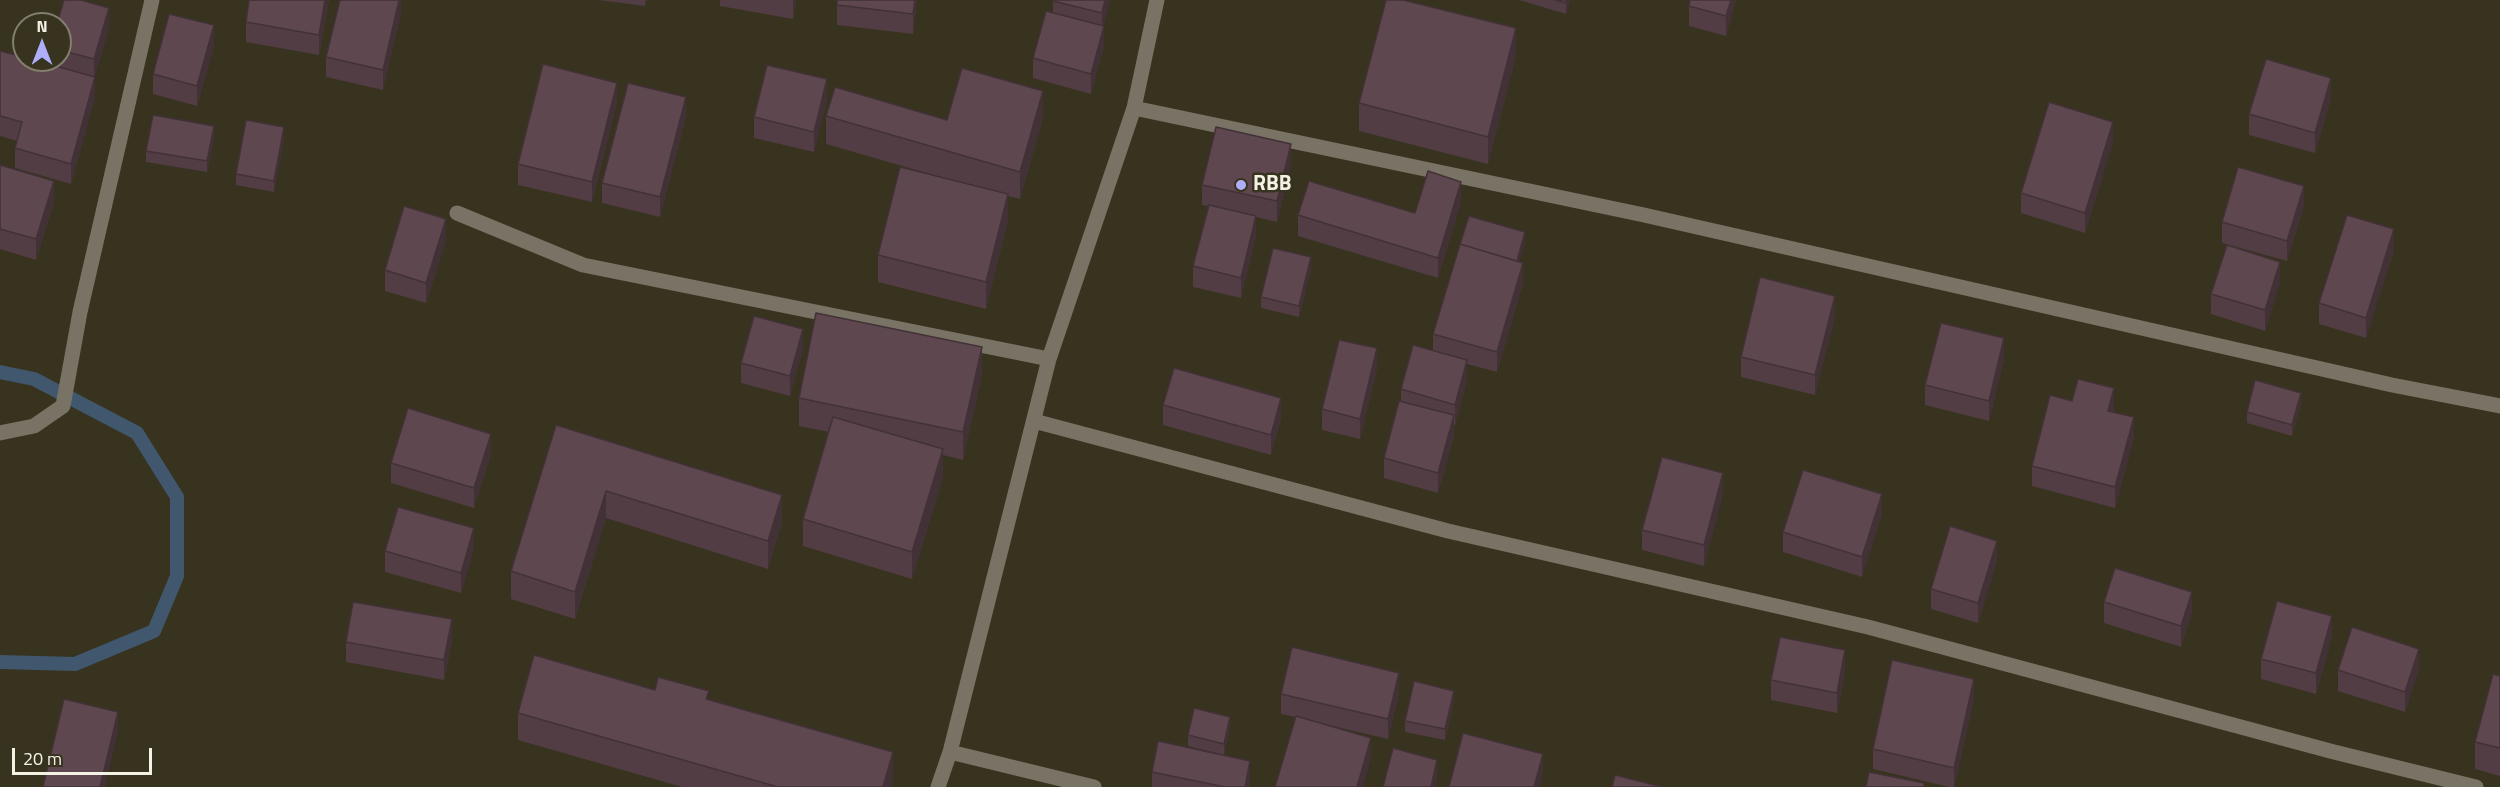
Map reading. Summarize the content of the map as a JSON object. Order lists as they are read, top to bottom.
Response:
{
  "places": ["RBB"],
  "scale_bar": "20 m",
  "north": "top"
}
